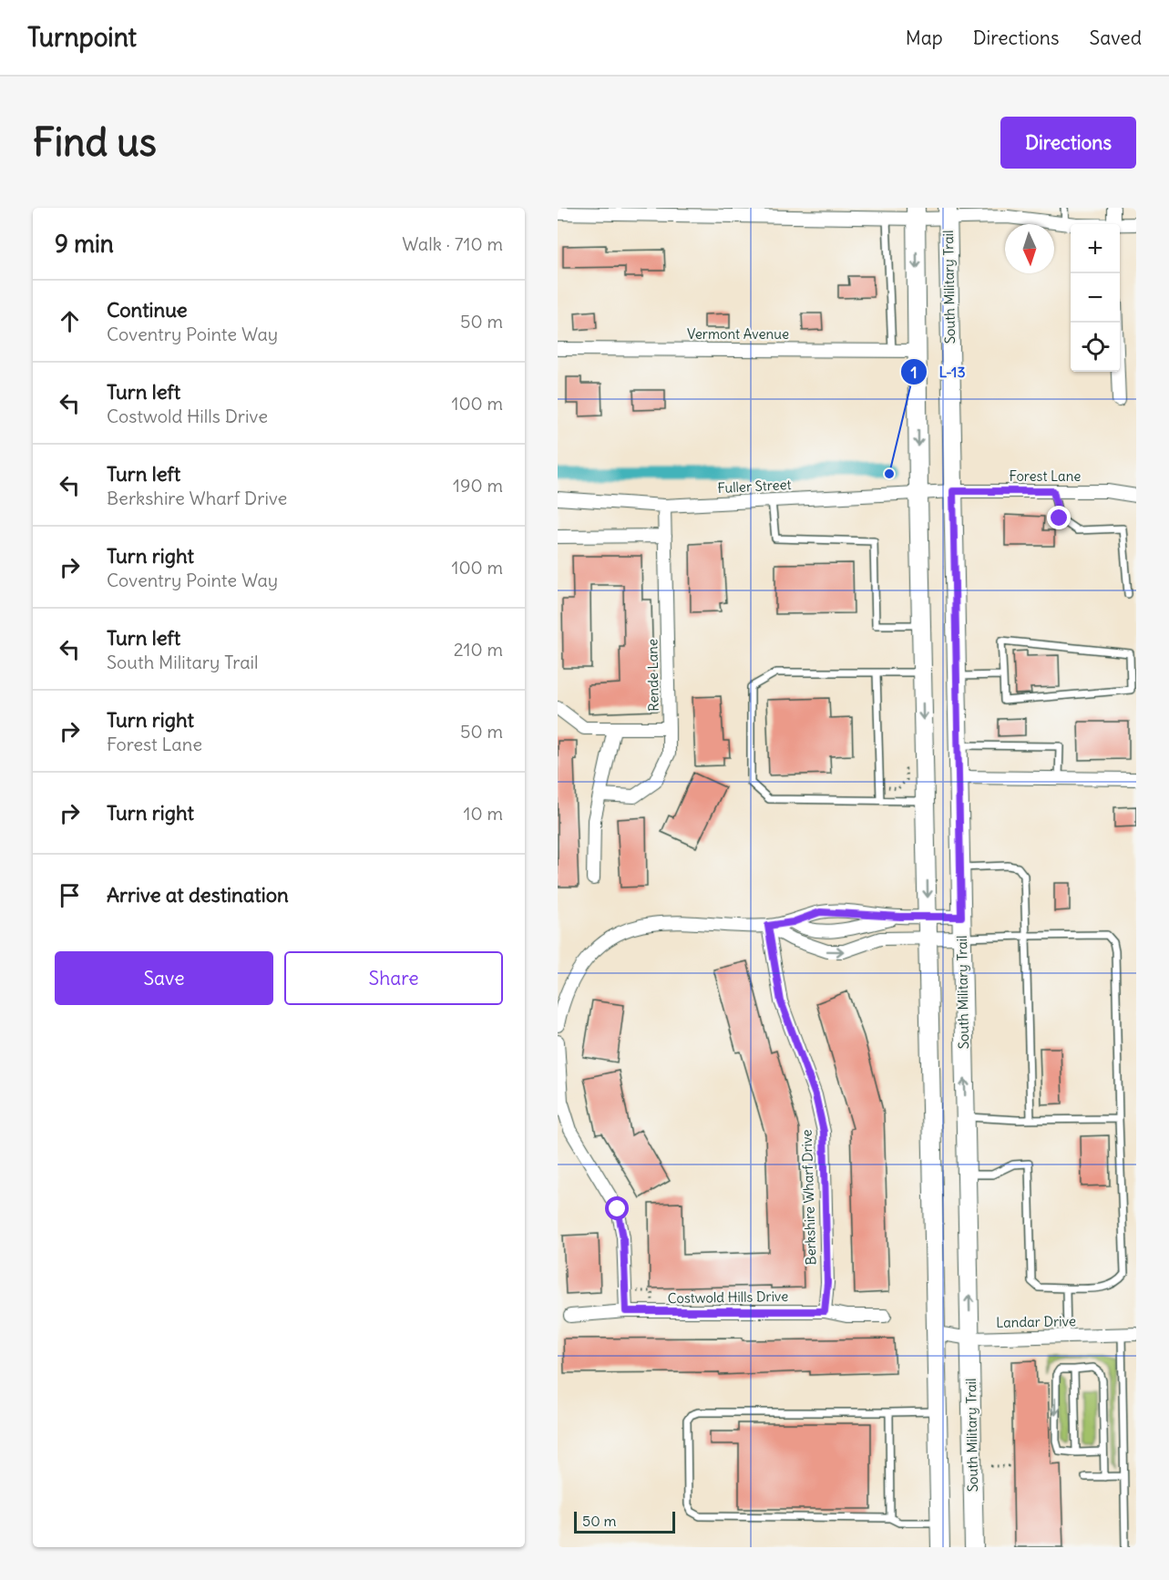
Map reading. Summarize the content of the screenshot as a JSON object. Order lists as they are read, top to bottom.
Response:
{
  "streets": {
    "main road": ["South Military Trail"],
    "street": [
      "Vermont Avenue",
      "Forest Lane",
      "Fuller Street",
      "Rende Lane",
      "Berkshire Wharf Drive",
      "Costwold Hills Drive",
      "Landar Drive"
    ]
  },
  "crossings": [
    ["South Military Trail", "Forest Lane"],
    ["South Military Trail", "Fuller Street"],
    ["South Military Trail", "Landar Drive"],
    ["Forest Lane", "Fuller Street"],
    ["Fuller Street", "Rende Lane"],
    ["Berkshire Wharf Drive", "Costwold Hills Drive"]
  ],
  "places": ["L-13"],
  "scale_bar": "50 m",
  "north": "bottom",
  "page": {
    "header": "Turnpoint",
    "nav": ["Map", "Directions", "Saved"],
    "buttons": [
      "Directions",
      ["Save", "Share"]
    ],
    "title": "Find us",
    "heading": ["9 min", "Walk · 710 m"],
    "map_buttons": ["+", "−"],
    "list": [
      ["Continue", "Coventry Pointe Way", "50 m"],
      ["Turn left", "Costwold Hills Drive", "100 m"],
      ["Turn left", "Berkshire Wharf Drive", "190 m"],
      ["Turn right", "Coventry Pointe Way", "100 m"],
      ["Turn left", "South Military Trail", "210 m"],
      ["Turn right", "Forest Lane", "50 m"],
      ["Turn right", "10 m"],
      "Arrive at destination"
    ],
    "scale": "50 m"
  }
}
